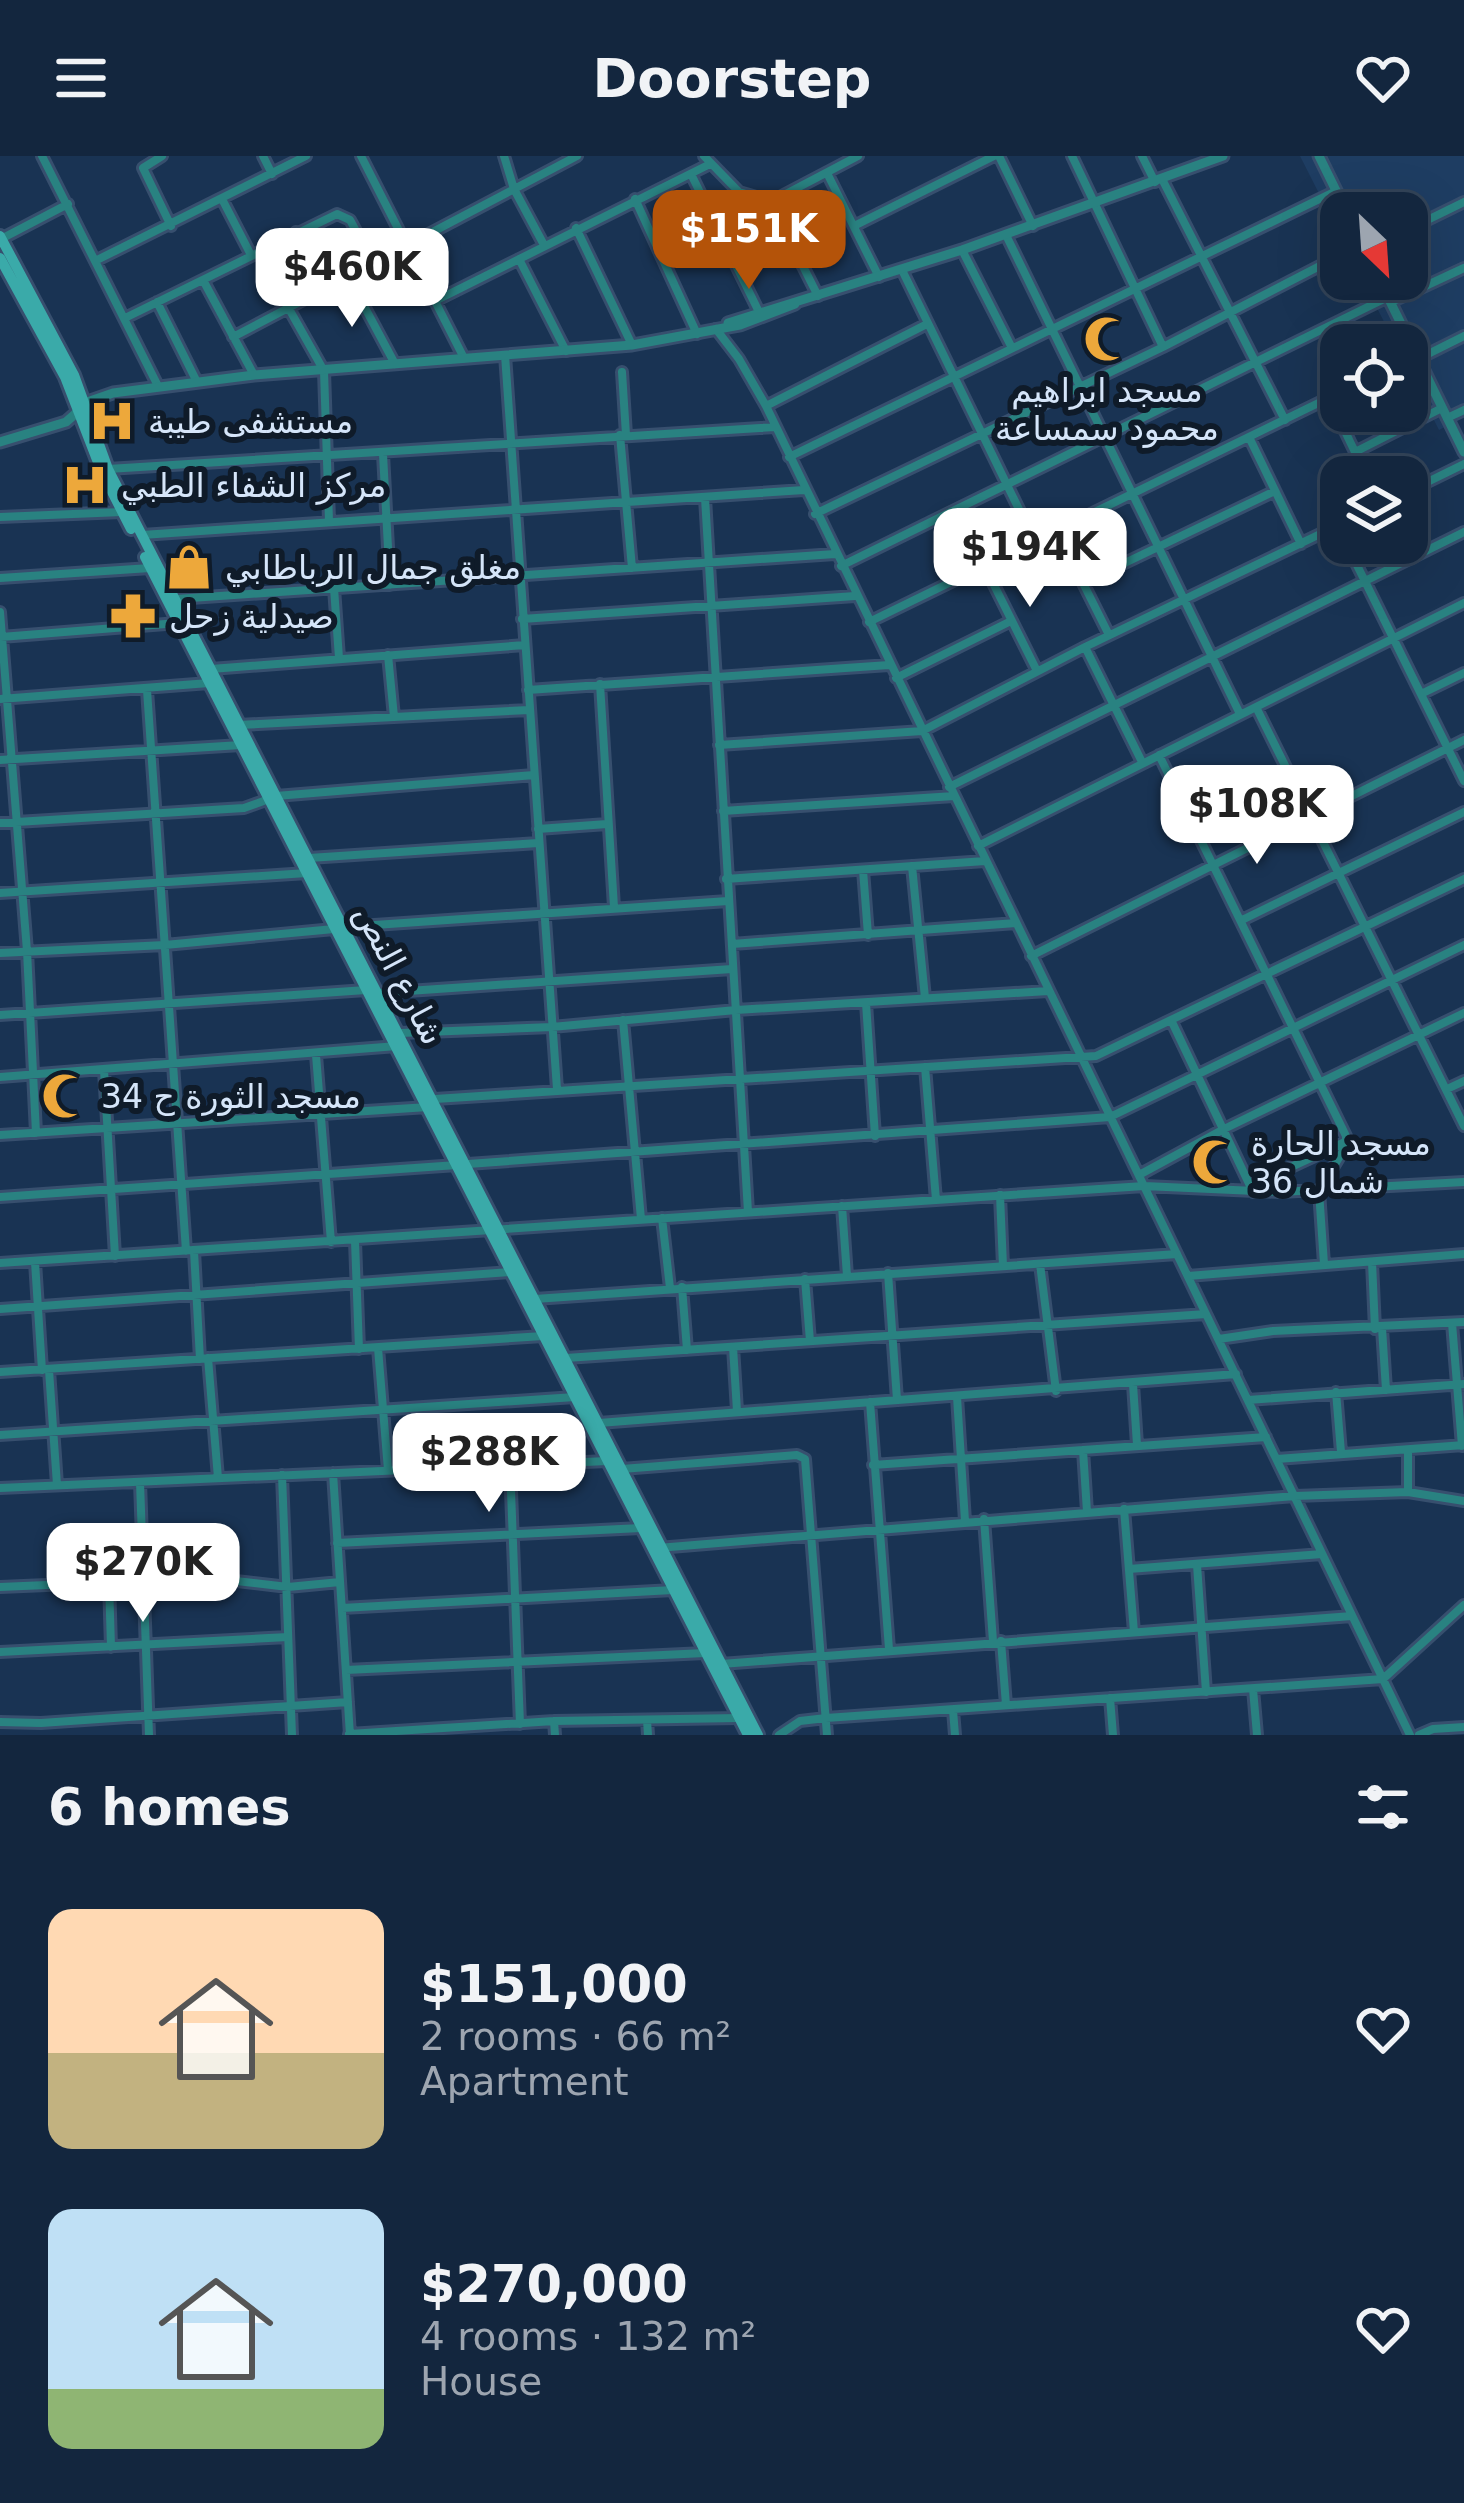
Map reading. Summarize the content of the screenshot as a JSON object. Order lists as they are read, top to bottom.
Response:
{
  "streets": {
    "main road": ["شارع النص"]
  },
  "places": {
    "mosque": ["مسجد ابراهيم محمود سمساعة", "مسجد الثورة ح 34", "مسجد الحارة 36 شمال"],
    "hospital": ["مستشفى طيبة", "مركز الشفاء الطبي"],
    "shop": ["مغلق جمال الرباطابي"],
    "pharmacy": ["صيدلية زحل"]
  },
  "north": "bottom right",
  "page": {
    "header": "Doorstep",
    "price": [
      "$151K",
      "$460K",
      "$194K",
      "$108K",
      "$288K",
      "$270K"
    ],
    "heading": "6 homes",
    "list": [
      {
        "name": "$151,000",
        "note": "2 rooms · 66 m² · Apartment"
      },
      {
        "name": "$270,000",
        "note": "4 rooms · 132 m² · House"
      }
    ]
  }
}
